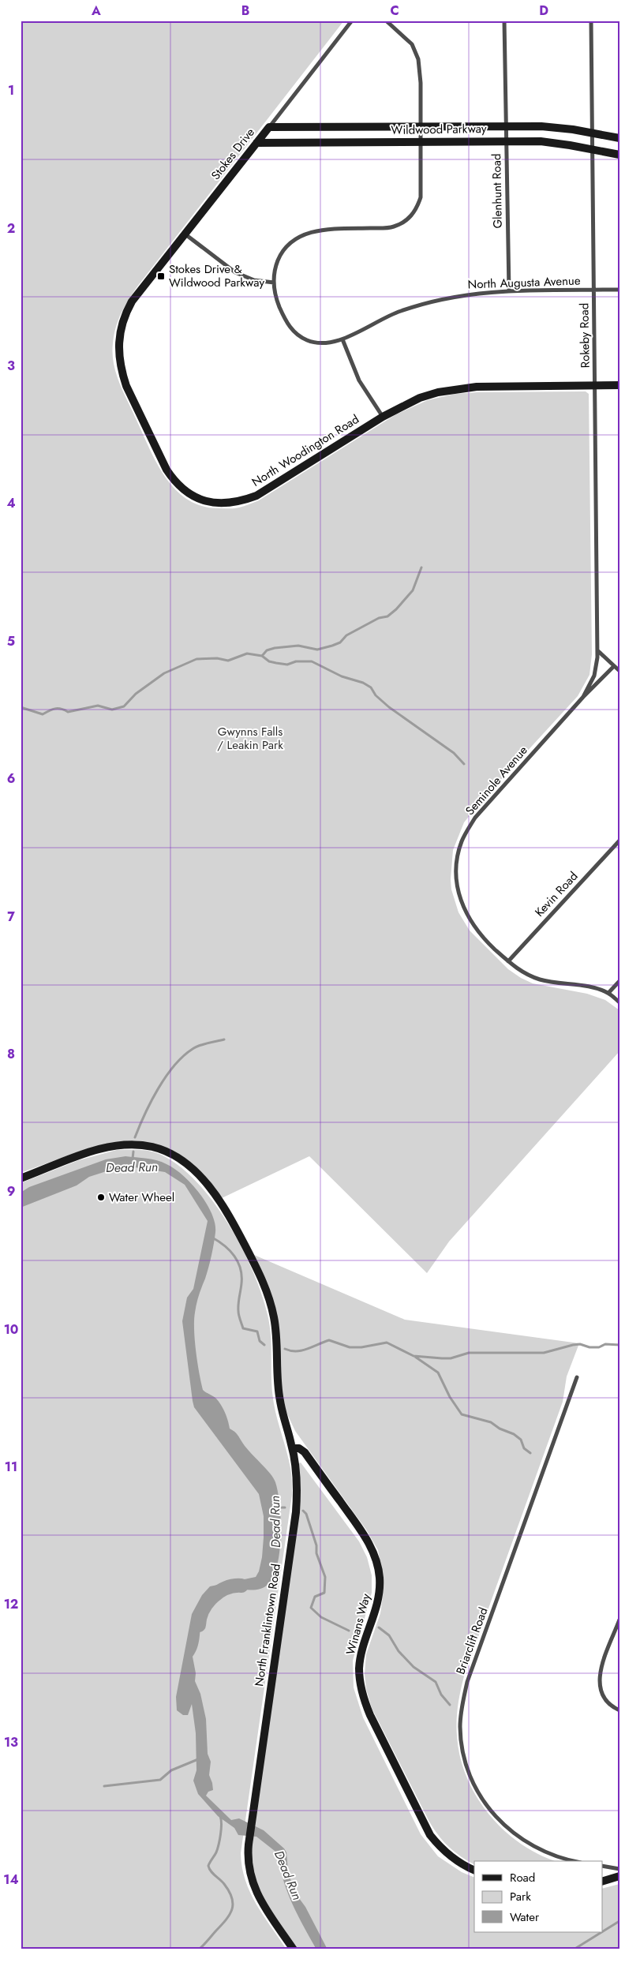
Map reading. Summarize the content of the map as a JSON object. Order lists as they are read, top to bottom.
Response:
{
  "streets": {
    "street": [
      "Wildwood Parkway",
      "Stokes Drive",
      "Glenhunt Road",
      "North Augusta Avenue",
      "Rokeby Road",
      "North Woodington Road",
      "Seminole Avenue",
      "Kevin Road",
      "Winans Way",
      "North Franklintown Road",
      "Briarclift Road"
    ]
  },
  "crossings": [
    ["Wildwood Parkway", "Stokes Drive"],
    ["Wildwood Parkway", "Glenhunt Road"],
    ["Wildwood Parkway", "Rokeby Road"],
    ["Stokes Drive", "North Woodington Road"],
    ["Glenhunt Road", "North Augusta Avenue"],
    ["North Augusta Avenue", "Rokeby Road"],
    ["Rokeby Road", "North Woodington Road"],
    ["Rokeby Road", "Seminole Avenue"],
    ["Seminole Avenue", "Kevin Road"],
    ["Winans Way", "North Franklintown Road"]
  ],
  "water": ["Dead Run"],
  "parks": ["Gwynns Falls / Leakin Park"],
  "places": {
    "transit": ["Stokes Drive & Wildwood Parkway"],
    "other": ["Water Wheel"]
  },
  "legend": ["Road", "Park", "Water"],
  "grid": {
    "columns": [
      "A",
      "B",
      "C",
      "D"
    ],
    "rows": [
      "1",
      "2",
      "3",
      "4",
      "5",
      "6",
      "7",
      "8",
      "9",
      "10",
      "11",
      "12",
      "13",
      "14"
    ]
  }
}
